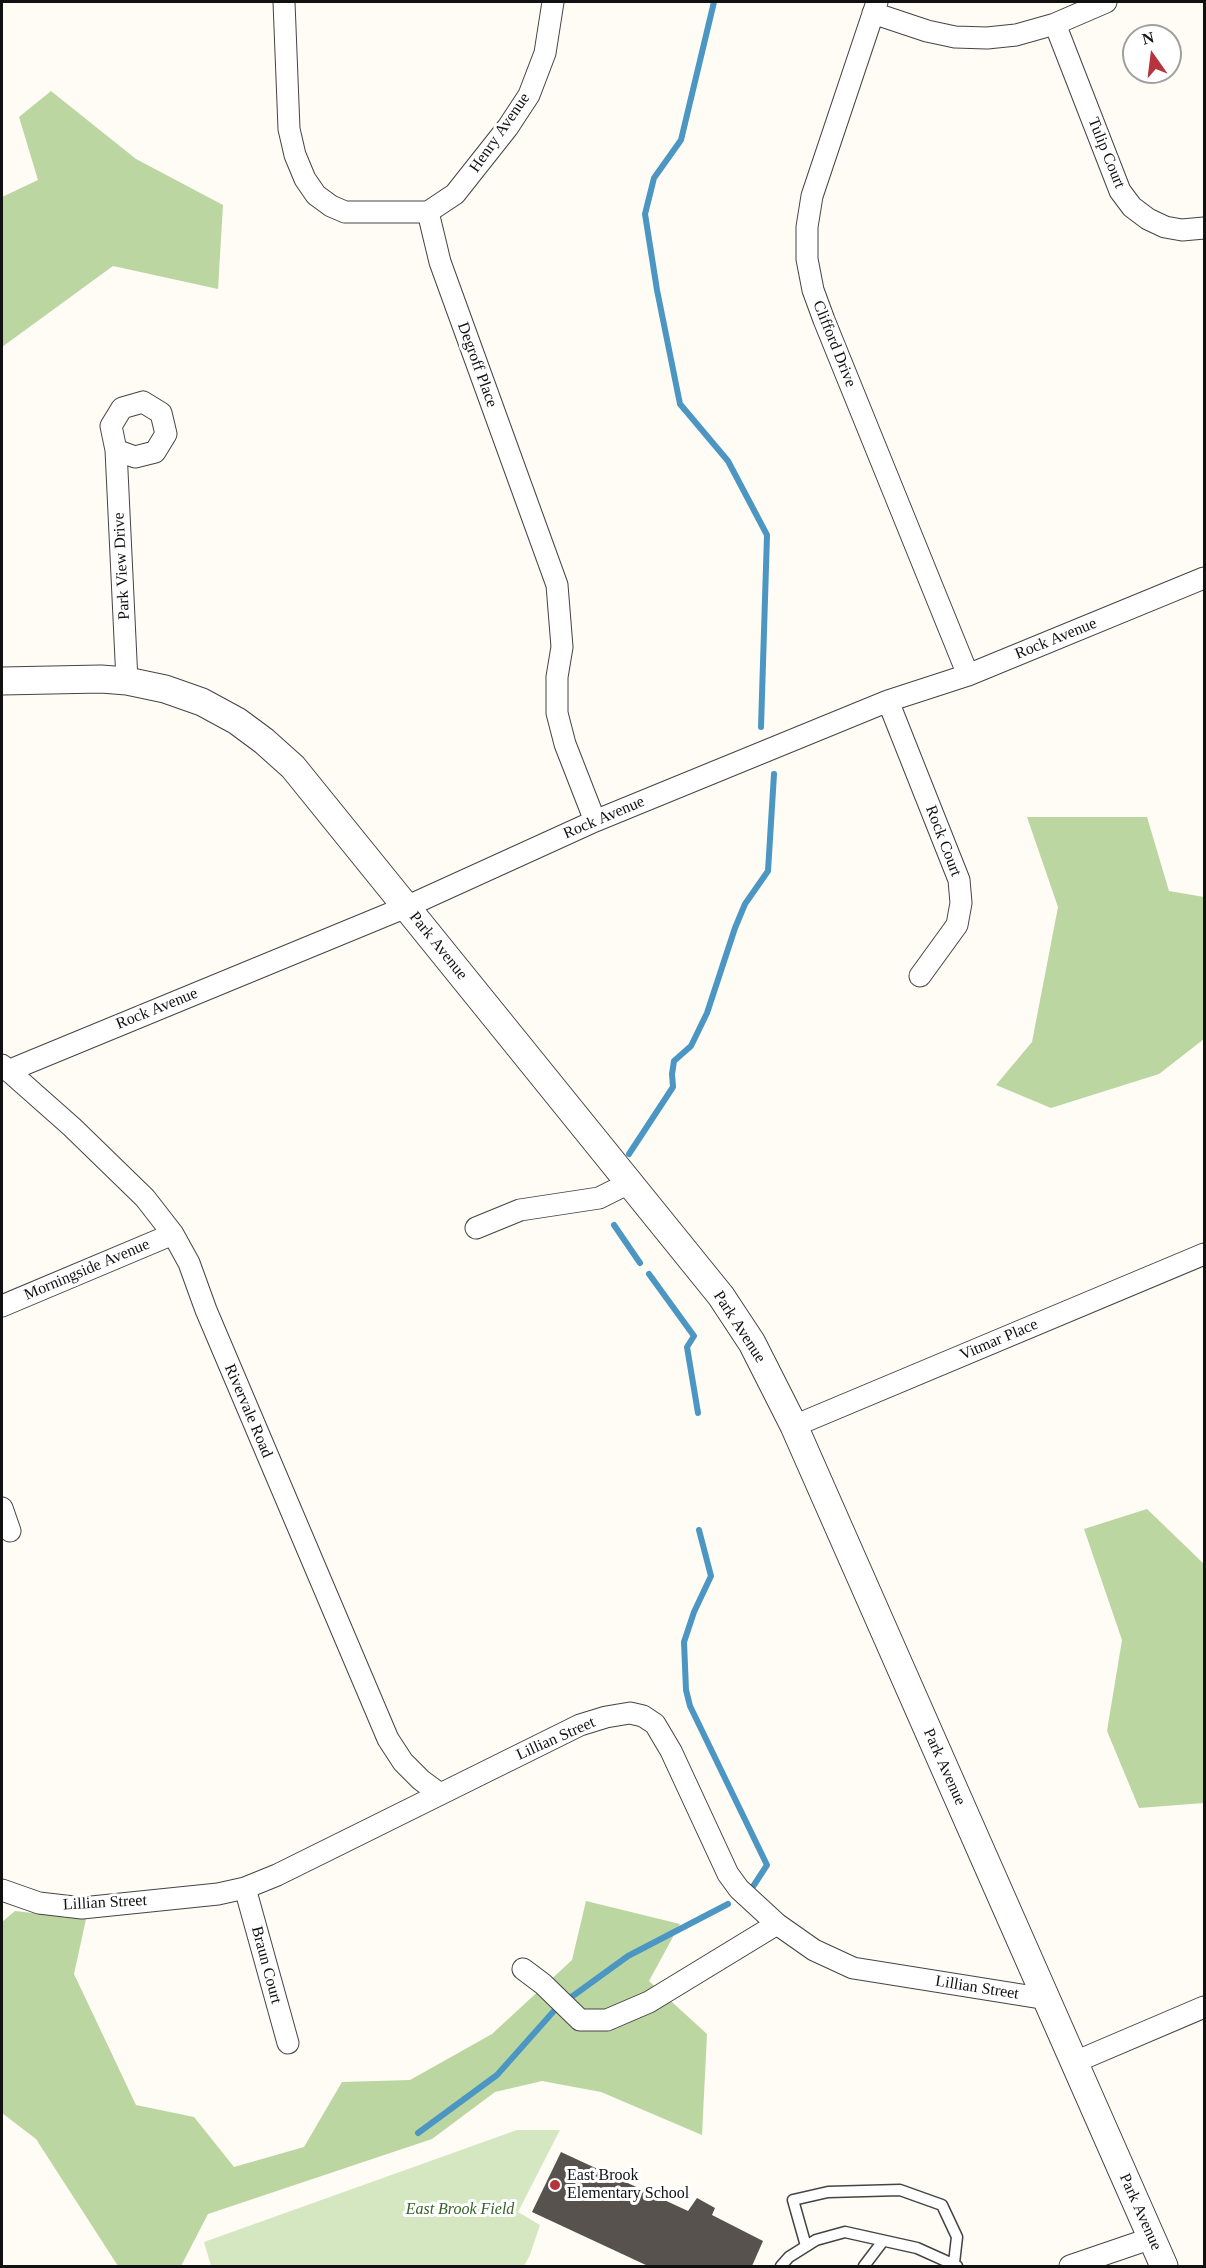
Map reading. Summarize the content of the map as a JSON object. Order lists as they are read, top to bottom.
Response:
{
  "streets": {
    "street": [
      "Henry Avenue",
      "Tulip Court",
      "Clifford Drive",
      "Degroff Place",
      "Park View Drive",
      "Rock Avenue",
      "Rock Court",
      "Park Avenue",
      "Morningside Avenue",
      "Vitmar Place",
      "Rivervale Road",
      "Lillian Street",
      "Braun Court"
    ]
  },
  "crossings": [
    ["Henry Avenue", "Degroff Place"],
    ["Clifford Drive", "Rock Avenue"],
    ["Degroff Place", "Rock Avenue"],
    ["Park View Drive", "Park Avenue"],
    ["Rock Avenue", "Rock Court"],
    ["Rock Avenue", "Park Avenue"],
    ["Rock Avenue", "Rivervale Road"],
    ["Park Avenue", "Vitmar Place"],
    ["Park Avenue", "Lillian Street"],
    ["Morningside Avenue", "Rivervale Road"],
    ["Rivervale Road", "Lillian Street"],
    ["Lillian Street", "Braun Court"]
  ],
  "parks": ["East Brook Field"],
  "places": ["East Brook Elementary School"],
  "north": "top"
}
